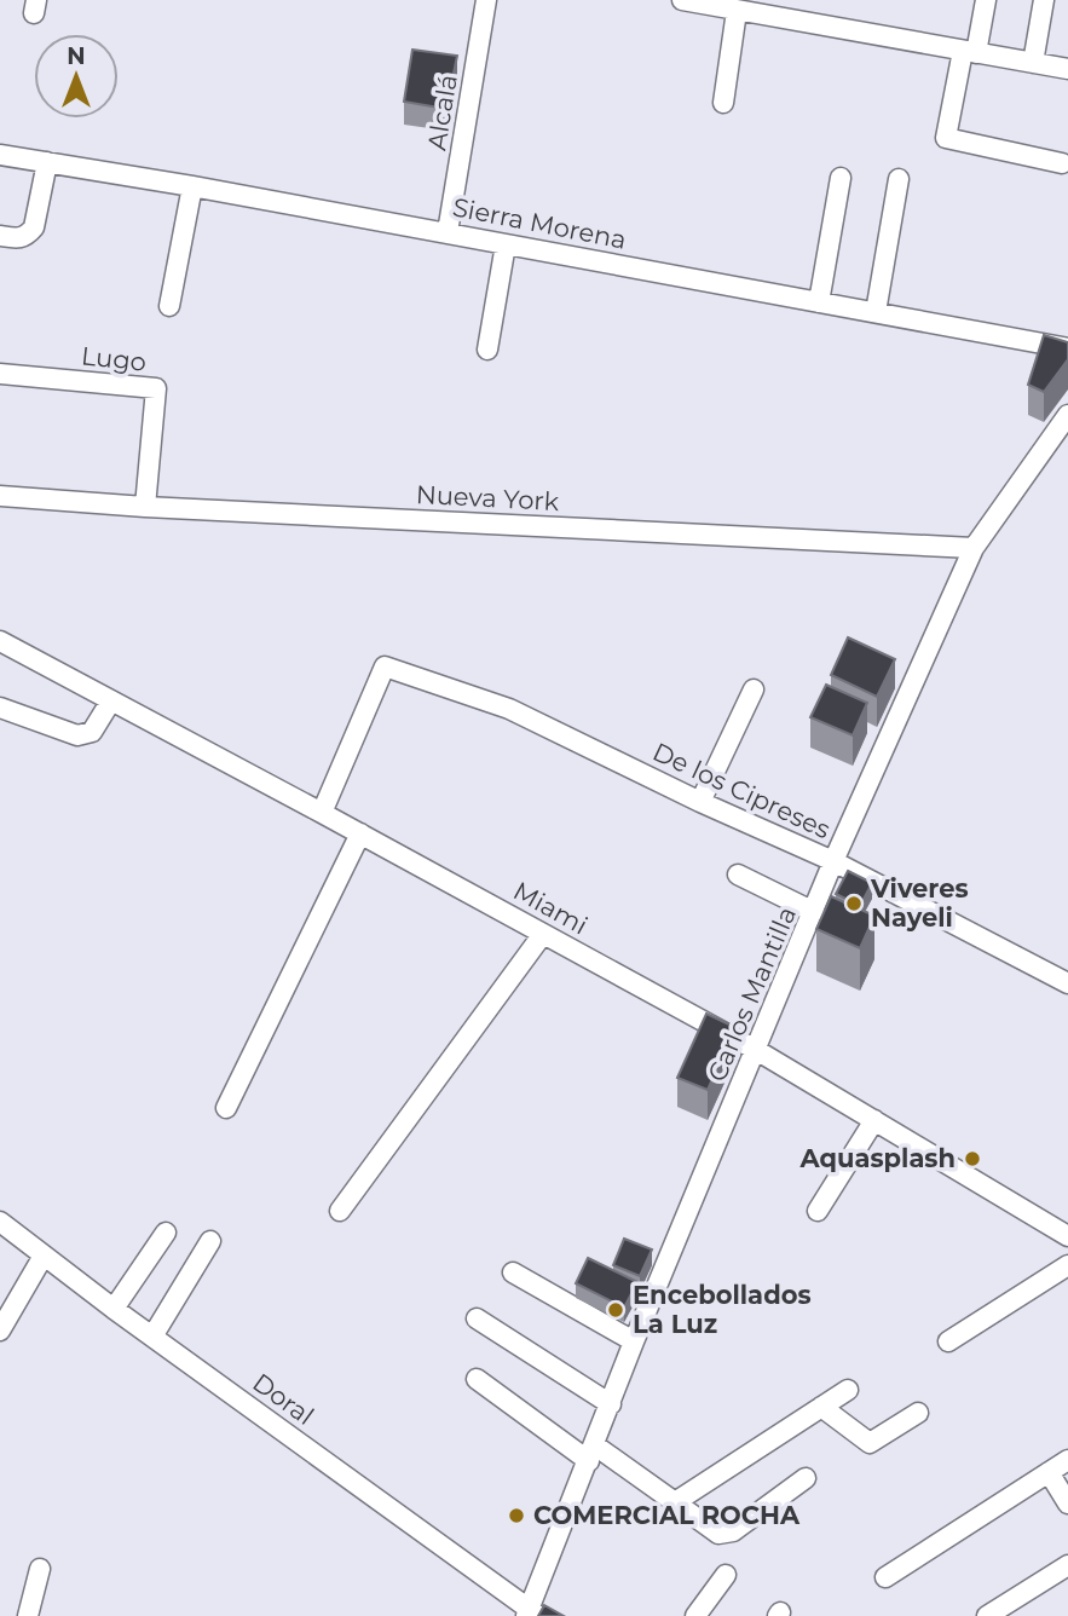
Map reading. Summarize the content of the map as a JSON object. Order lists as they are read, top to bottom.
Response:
{
  "streets": {
    "street": [
      "Alcalá",
      "Sierra Morena",
      "Lugo",
      "Nueva York",
      "De los Cipreses",
      "Miami",
      "Carlos Mantilla",
      "Doral"
    ]
  },
  "crossings": [
    ["Alcalá", "Sierra Morena"],
    ["Lugo", "Nueva York"],
    ["Nueva York", "Carlos Mantilla"],
    ["De los Cipreses", "Miami"],
    ["De los Cipreses", "Carlos Mantilla"],
    ["Miami", "Carlos Mantilla"],
    ["Carlos Mantilla", "Doral"]
  ],
  "places": [
    "Viveres Nayeli",
    "Aquasplash",
    "Encebollados La Luz",
    "COMERCIAL ROCHA"
  ],
  "north": "top"
}
